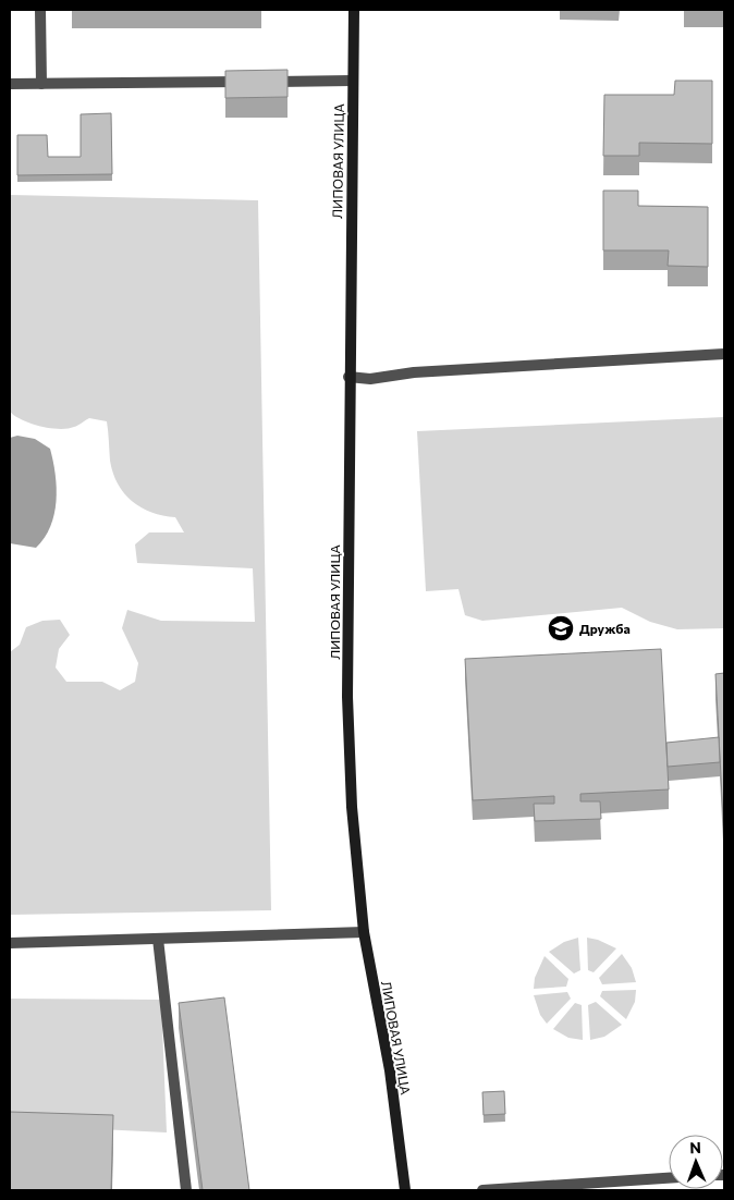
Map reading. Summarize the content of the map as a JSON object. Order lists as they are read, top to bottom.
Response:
{
  "streets": {
    "street": ["ЛИПОВАЯ УЛИЦА"]
  },
  "places": {
    "school or university": ["Дружба"]
  },
  "north": "top"
}
